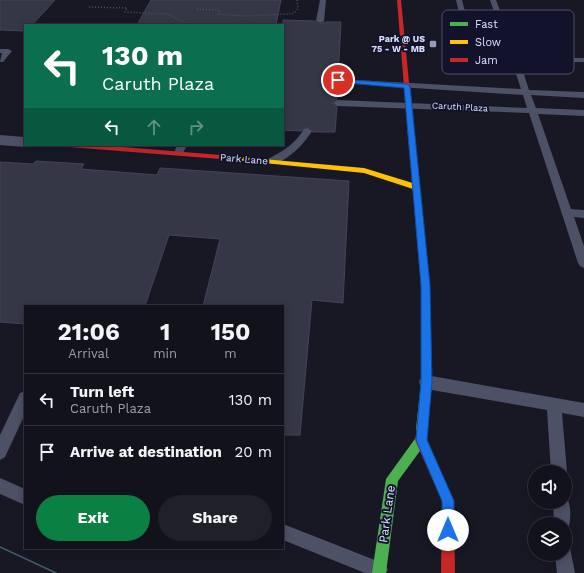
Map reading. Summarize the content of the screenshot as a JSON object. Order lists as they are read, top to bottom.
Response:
{
  "streets": {
    "main road": ["Park Lane"],
    "lane": ["Caruth Plaza"]
  },
  "places": {
    "transit": ["Park @ US 75 - W - MB"]
  },
  "legend": ["Fast", "Slow", "Jam"],
  "page": {
    "turn": ["130 m", "Caruth Plaza"],
    "eta": [
      "21:06",
      "Arrival",
      "1",
      "min",
      "150",
      "m"
    ],
    "list": [
      {
        "name": "Turn left",
        "note": "Caruth Plaza",
        "value": "130 m"
      },
      {
        "name": "Arrive at destination",
        "value": "20 m"
      }
    ],
    "buttons": ["Exit", "Share"]
  }
}
